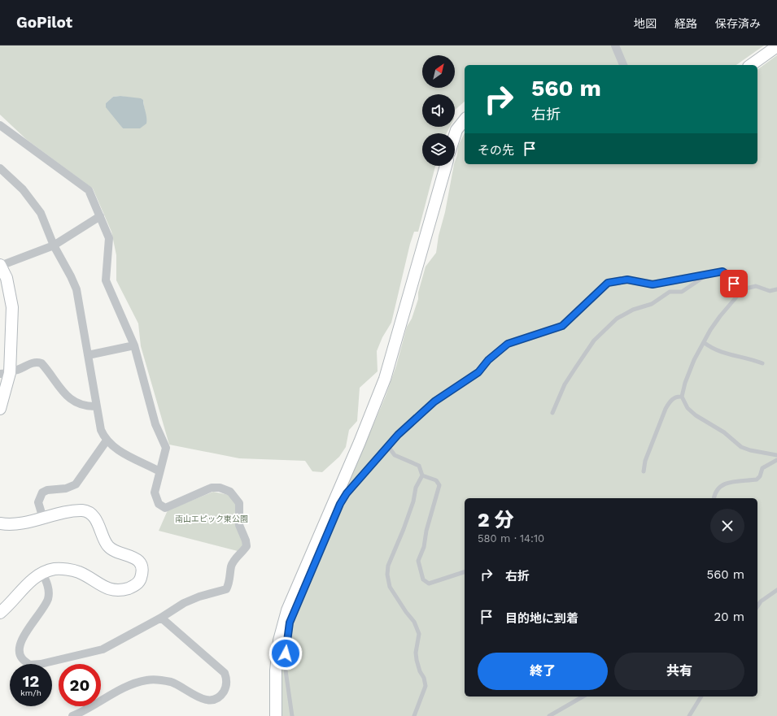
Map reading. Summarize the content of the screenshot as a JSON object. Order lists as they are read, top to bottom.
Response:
{
  "parks": ["南山エピック東公園"],
  "north": "top right",
  "page": {
    "header": "GoPilot",
    "nav": ["地図", "経路", "保存済み"],
    "turn": ["560 m", "右折"],
    "then": "その先",
    "heading": ["2 分", "580 m · 14:10"],
    "list": [
      {
        "name": "右折",
        "value": "560 m"
      },
      {
        "name": "目的地に到着",
        "value": "20 m"
      }
    ],
    "buttons": ["終了", "共有"],
    "speed": "12 km/h",
    "limit": "20"
  }
}
